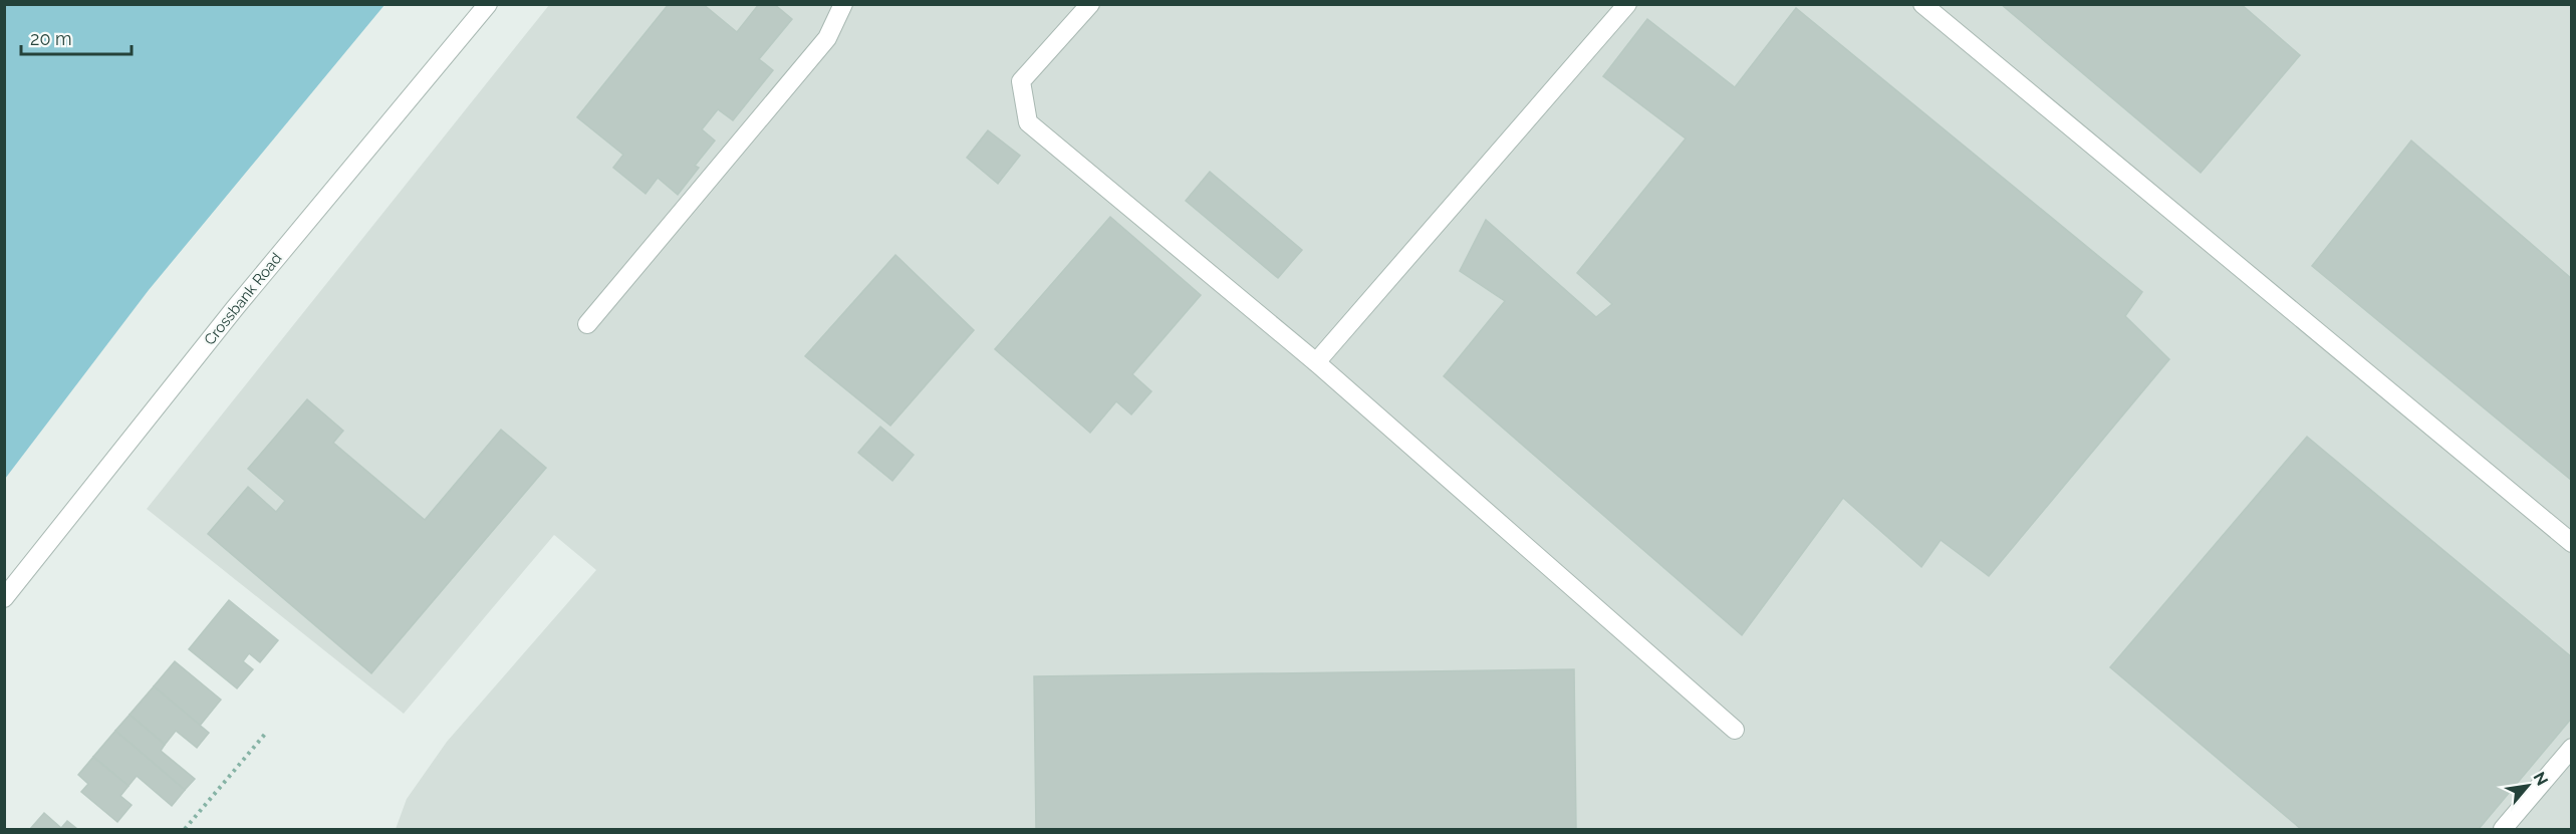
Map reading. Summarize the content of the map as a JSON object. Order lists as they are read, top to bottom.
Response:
{
  "streets": {
    "lane": ["Crossbank Road"]
  },
  "scale_bar": "20 m",
  "north": "top right"
}
